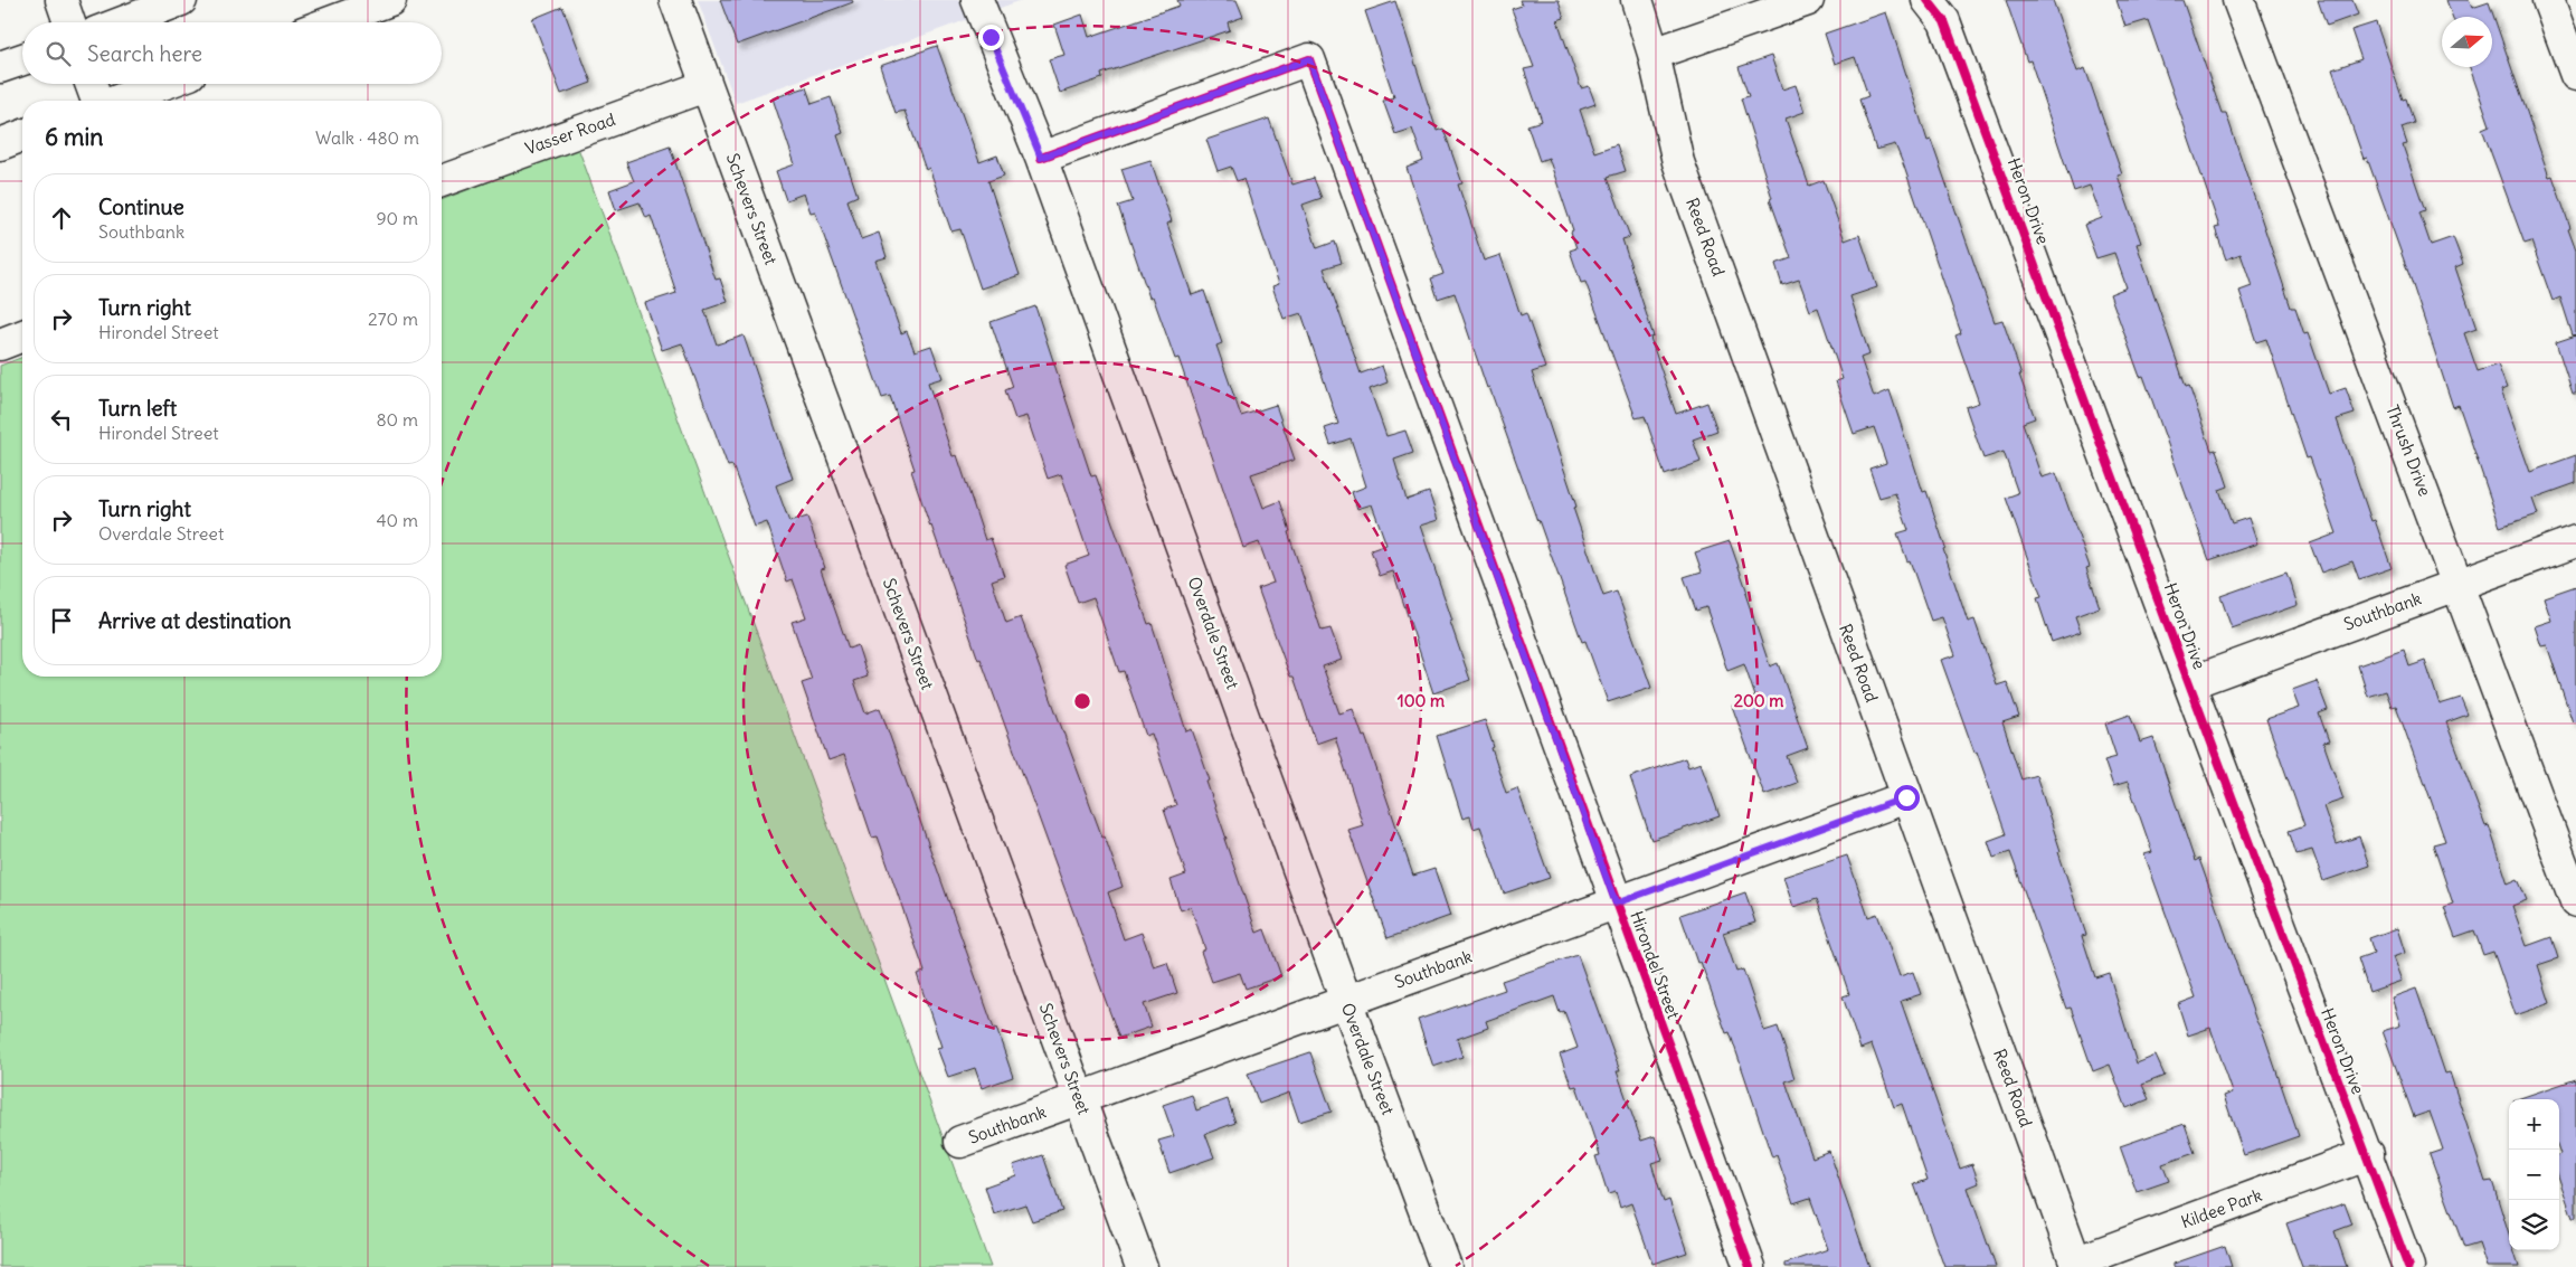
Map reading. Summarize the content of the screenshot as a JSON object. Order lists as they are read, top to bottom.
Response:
{
  "streets": {
    "street": [
      "Vasser Road",
      "Heron Drive",
      "Schevers Street",
      "Reed Road",
      "Thrush Drive",
      "Southbank",
      "Overdale Street",
      "Hirondel Street",
      "Kildee Park"
    ]
  },
  "crossings": [
    ["Vasser Road", "Schevers Street"],
    ["Heron Drive", "Southbank"],
    ["Heron Drive", "Kildee Park"],
    ["Schevers Street", "Southbank"],
    ["Reed Road", "Southbank"],
    ["Reed Road", "Kildee Park"],
    ["Thrush Drive", "Southbank"],
    ["Southbank", "Overdale Street"],
    ["Southbank", "Hirondel Street"],
    ["Overdale Street", "Hirondel Street"]
  ],
  "north": "right",
  "page": {
    "search": "Search here",
    "heading": ["6 min", "Walk · 480 m"],
    "list": [
      ["Continue", "Southbank", "90 m"],
      ["Turn right", "Hirondel Street", "270 m"],
      ["Turn left", "Hirondel Street", "80 m"],
      ["Turn right", "Overdale Street", "40 m"],
      "Arrive at destination"
    ],
    "map_buttons": ["+", "−"]
  },
  "rings": ["100 m", "200 m"]
}
